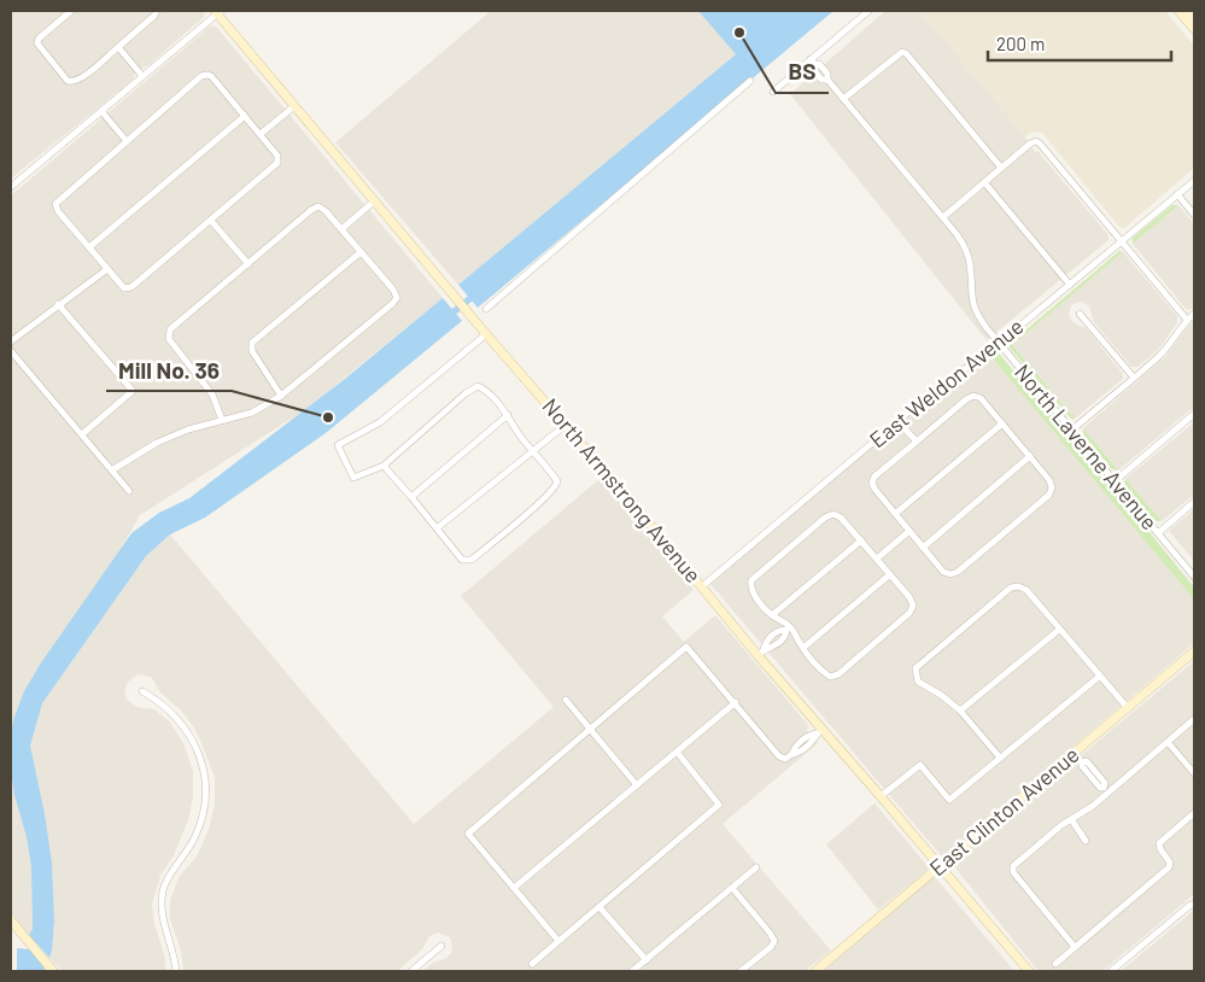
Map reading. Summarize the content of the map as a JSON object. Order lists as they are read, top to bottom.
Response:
{
  "streets": {
    "street": [
      "East Weldon Avenue",
      "North Laverne Avenue",
      "North Armstrong Avenue",
      "East Clinton Avenue"
    ]
  },
  "crossings": [
    ["East Weldon Avenue", "North Laverne Avenue"],
    ["East Weldon Avenue", "North Armstrong Avenue"],
    ["North Armstrong Avenue", "East Clinton Avenue"]
  ],
  "places": ["BS", "Mill No. 36"],
  "scale_bar": "200 m"
}
